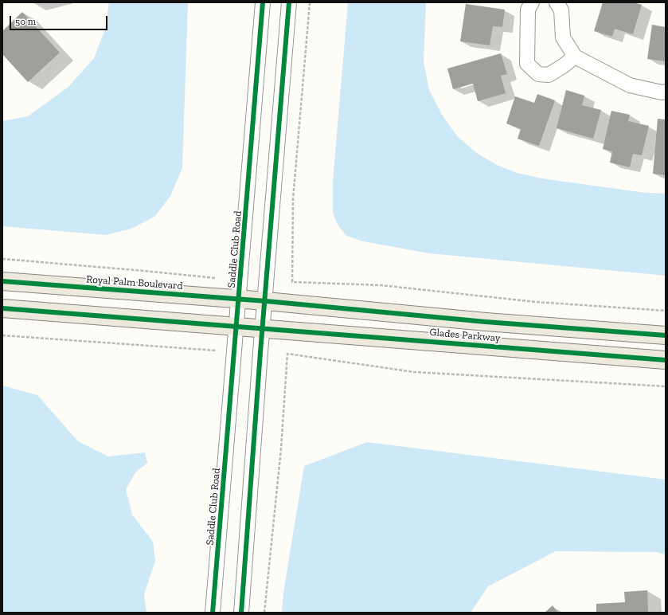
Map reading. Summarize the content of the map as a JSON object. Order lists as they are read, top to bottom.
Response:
{
  "streets": {
    "main road": ["Royal Palm Boulevard", "Glades Parkway"],
    "street": ["Saddle Club Road"]
  },
  "crossings": [
    ["Saddle Club Road", "Royal Palm Boulevard"],
    ["Royal Palm Boulevard", "Glades Parkway"]
  ],
  "scale_bar": "50 m"
}
